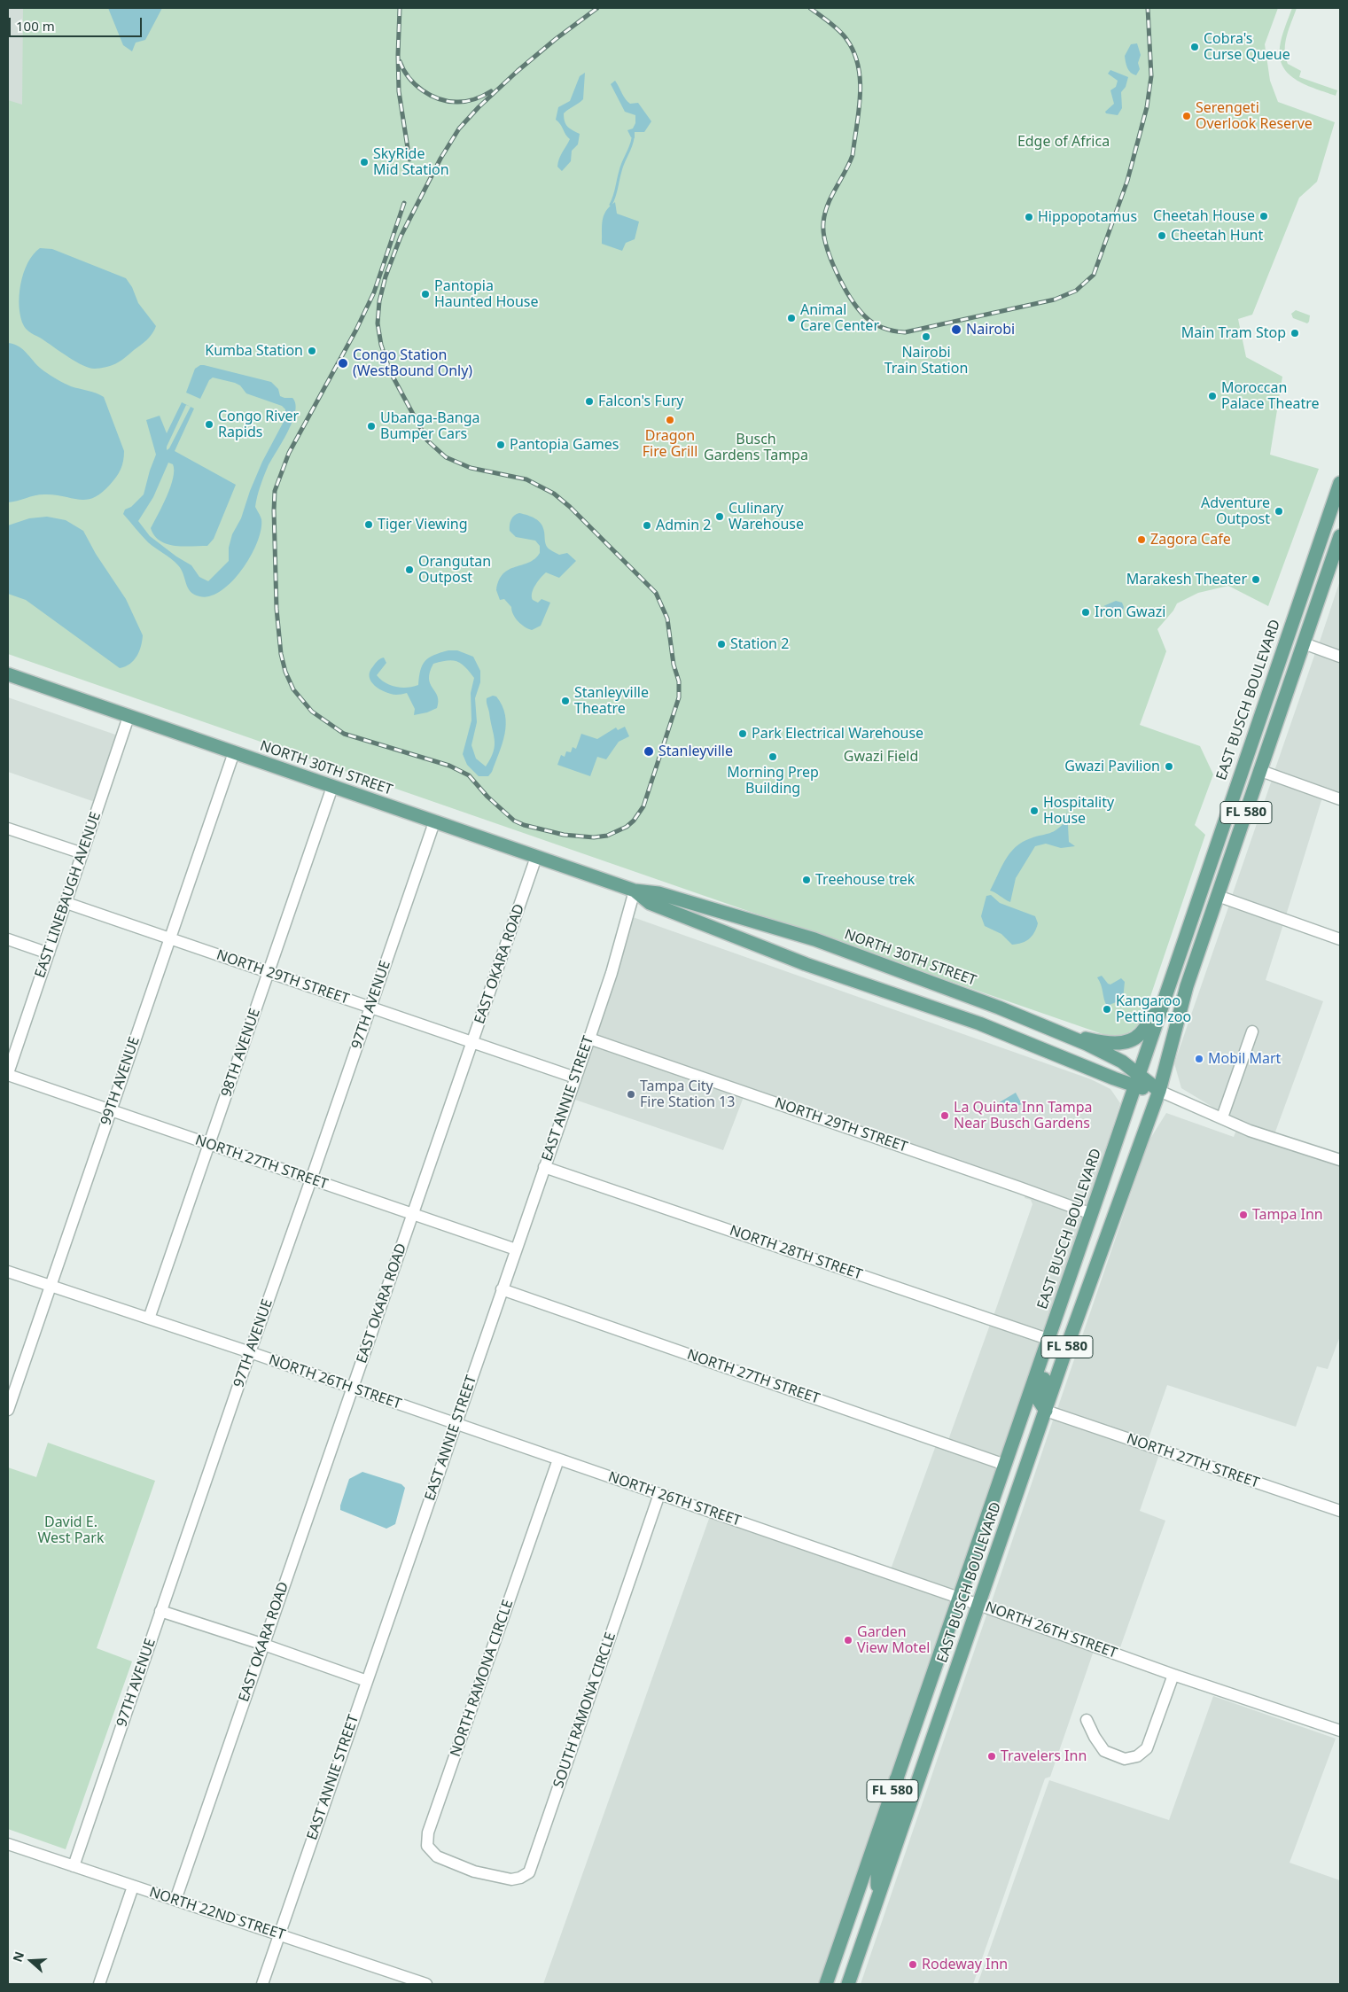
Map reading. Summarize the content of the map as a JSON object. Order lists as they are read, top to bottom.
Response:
{
  "streets": {
    "main road": ["EAST BUSCH BOULEVARD", "NORTH 30TH STREET", "FL 580"],
    "street": [
      "EAST LINEBAUGH AVENUE",
      "EAST OKARA ROAD",
      "NORTH 29TH STREET",
      "97TH AVENUE",
      "98TH AVENUE",
      "99TH AVENUE",
      "EAST ANNIE STREET",
      "NORTH 27TH STREET",
      "NORTH 28TH STREET",
      "NORTH 26TH STREET",
      "NORTH RAMONA CIRCLE",
      "SOUTH RAMONA CIRCLE",
      "NORTH 22ND STREET"
    ]
  },
  "crossings": [
    ["EAST BUSCH BOULEVARD", "NORTH 30TH STREET"],
    ["EAST BUSCH BOULEVARD", "NORTH 29TH STREET"],
    ["EAST BUSCH BOULEVARD", "NORTH 27TH STREET"],
    ["EAST BUSCH BOULEVARD", "NORTH 28TH STREET"],
    ["EAST BUSCH BOULEVARD", "NORTH 26TH STREET"],
    ["NORTH 30TH STREET", "EAST LINEBAUGH AVENUE"],
    ["NORTH 30TH STREET", "EAST OKARA ROAD"],
    ["NORTH 30TH STREET", "97TH AVENUE"],
    ["NORTH 30TH STREET", "98TH AVENUE"],
    ["NORTH 30TH STREET", "99TH AVENUE"],
    ["NORTH 30TH STREET", "EAST ANNIE STREET"],
    ["EAST LINEBAUGH AVENUE", "NORTH 29TH STREET"],
    ["EAST LINEBAUGH AVENUE", "NORTH 27TH STREET"],
    ["EAST OKARA ROAD", "NORTH 29TH STREET"],
    ["EAST OKARA ROAD", "NORTH 27TH STREET"],
    ["EAST OKARA ROAD", "NORTH 26TH STREET"],
    ["EAST OKARA ROAD", "NORTH 22ND STREET"],
    ["NORTH 29TH STREET", "97TH AVENUE"],
    ["NORTH 29TH STREET", "98TH AVENUE"],
    ["NORTH 29TH STREET", "99TH AVENUE"],
    ["NORTH 29TH STREET", "EAST ANNIE STREET"],
    ["97TH AVENUE", "NORTH 27TH STREET"],
    ["97TH AVENUE", "NORTH 26TH STREET"],
    ["97TH AVENUE", "NORTH 22ND STREET"],
    ["98TH AVENUE", "NORTH 27TH STREET"],
    ["98TH AVENUE", "NORTH 26TH STREET"],
    ["99TH AVENUE", "NORTH 27TH STREET"],
    ["99TH AVENUE", "NORTH 26TH STREET"],
    ["EAST ANNIE STREET", "NORTH 27TH STREET"],
    ["EAST ANNIE STREET", "NORTH 28TH STREET"],
    ["EAST ANNIE STREET", "NORTH 26TH STREET"],
    ["EAST ANNIE STREET", "NORTH 22ND STREET"],
    ["NORTH 26TH STREET", "NORTH RAMONA CIRCLE"],
    ["NORTH 26TH STREET", "SOUTH RAMONA CIRCLE"],
    ["NORTH RAMONA CIRCLE", "SOUTH RAMONA CIRCLE"]
  ],
  "parks": [
    "Edge of Africa",
    "Busch Gardens Tampa",
    "Gwazi Field",
    "David E. West Park"
  ],
  "places": [
    "Cobra's Curse Queue",
    "Serengeti Overlook Reserve",
    "SkyRide Mid Station",
    "Cheetah House",
    "Hippopotamus",
    "Cheetah Hunt",
    "Pantopia Haunted House",
    "Animal Care Center",
    "Nairobi",
    "Main Tram Stop",
    "Nairobi Train Station",
    "Kumba Station",
    "Congo Station (WestBound Only)",
    "Moroccan Palace Theatre",
    "Falcon's Fury",
    "Dragon Fire Grill",
    "Congo River Rapids",
    "Ubanga-Banga Bumper Cars",
    "Pantopia Games",
    "Adventure Outpost",
    "Culinary Warehouse",
    "Tiger Viewing",
    "Admin 2",
    "Zagora Cafe",
    "Orangutan Outpost",
    "Marakesh Theater",
    "Iron Gwazi",
    "Station 2",
    "Stanleyville Theatre",
    "Park Electrical Warehouse",
    "Stanleyville",
    "Morning Prep Building",
    "Gwazi Pavilion",
    "Hospitality House",
    "Treehouse trek",
    "Kangaroo Petting zoo",
    "Mobil Mart",
    "Tampa City Fire Station 13",
    "La Quinta Inn Tampa Near Busch Gardens",
    "Tampa Inn",
    "Garden View Motel",
    "Travelers Inn",
    "Rodeway Inn"
  ],
  "scale_bar": "100 m",
  "north": "left"
}
